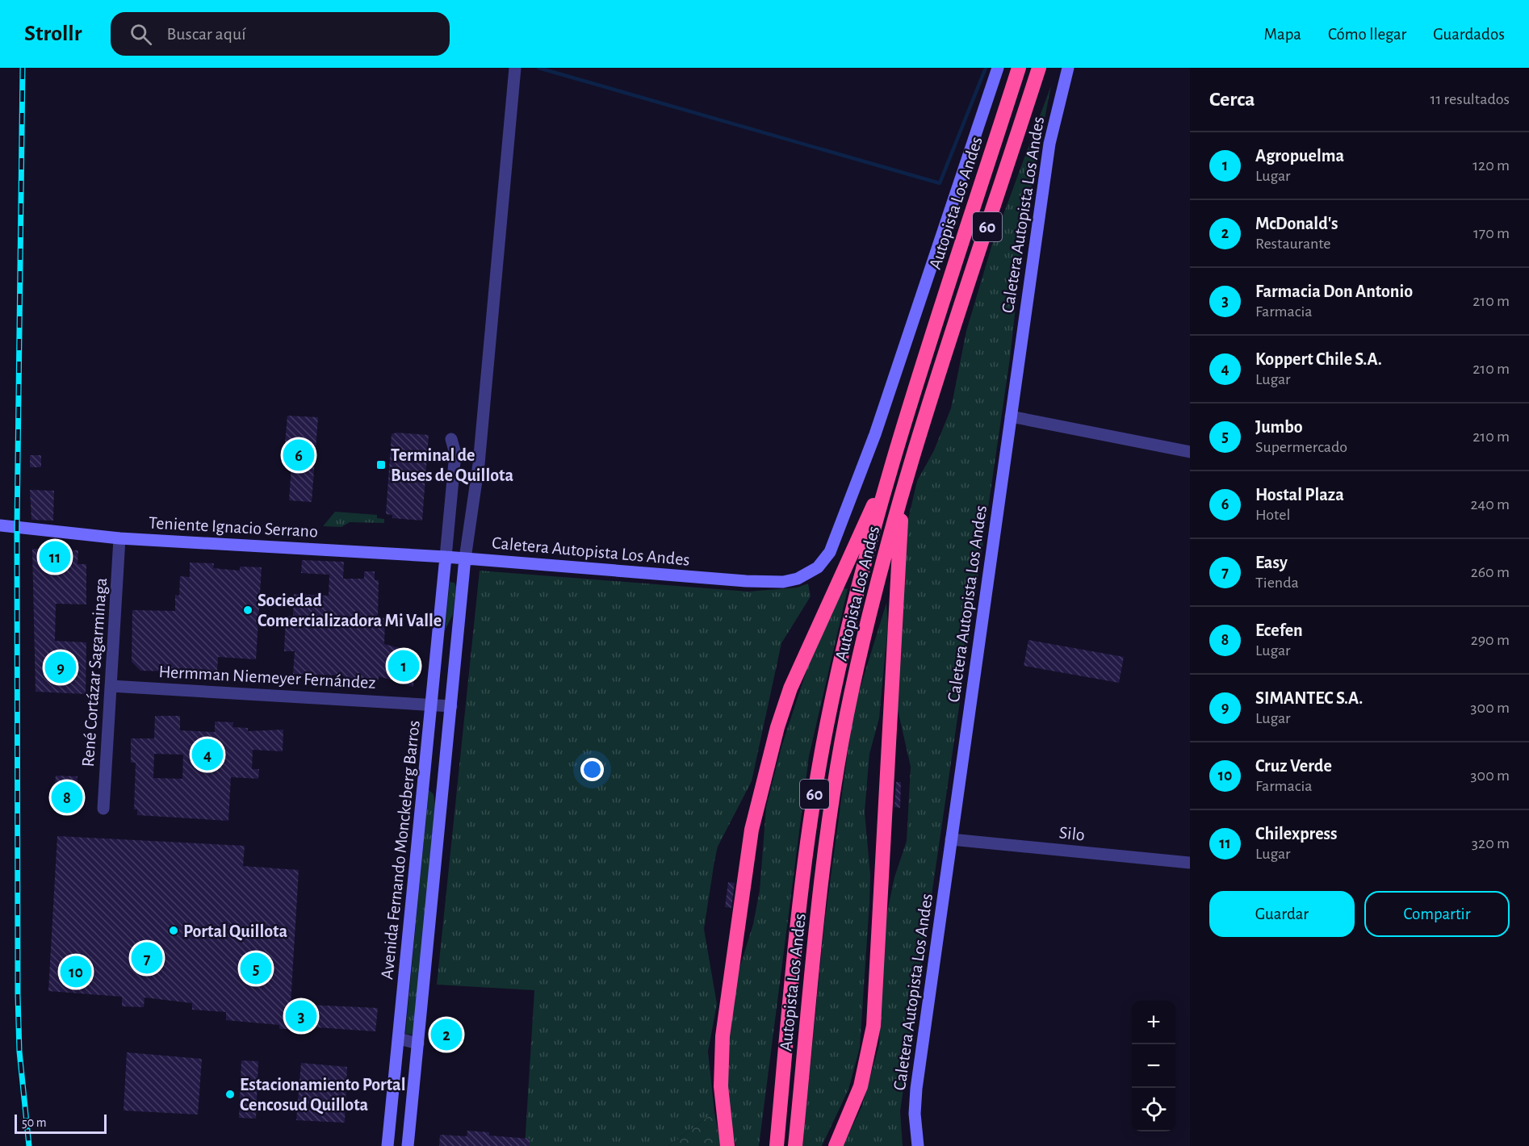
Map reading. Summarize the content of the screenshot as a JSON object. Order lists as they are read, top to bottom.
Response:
{
  "streets": {
    "highway": ["Autopista Los Andes", "60"],
    "street": [
      "Caletera Autopista Los Andes",
      "Teniente Ignacio Serrano",
      "René Cortázar Sagarminaga",
      "Hermman Niemeyer Fernández",
      "Silo",
      "Avenida Fernando Monckeberg Barros"
    ]
  },
  "crossings": [
    ["Caletera Autopista Los Andes", "Teniente Ignacio Serrano"],
    ["Caletera Autopista Los Andes", "Silo"],
    ["Caletera Autopista Los Andes", "Avenida Fernando Monckeberg Barros"],
    ["Teniente Ignacio Serrano", "René Cortázar Sagarminaga"],
    ["Teniente Ignacio Serrano", "Avenida Fernando Monckeberg Barros"],
    ["René Cortázar Sagarminaga", "Hermman Niemeyer Fernández"],
    ["Hermman Niemeyer Fernández", "Avenida Fernando Monckeberg Barros"]
  ],
  "places": {
    "transit": ["Terminal de Buses de Quillota"],
    "other": ["Sociedad Comercializadora Mi Valle", "Portal Quillota", "Estacionamiento Portal Cencosud Quillota"]
  },
  "scale_bar": "50 m",
  "page": {
    "header": "Strollr",
    "search": "Buscar aquí",
    "nav": ["Mapa", "Cómo llegar", "Guardados"],
    "heading": ["Cerca", "11 resultados"],
    "list": [
      {
        "mark": "1",
        "name": "Agropuelma",
        "note": "Lugar",
        "value": "120 m"
      },
      {
        "mark": "2",
        "name": "McDonald's",
        "note": "Restaurante",
        "value": "170 m"
      },
      {
        "mark": "3",
        "name": "Farmacia Don Antonio",
        "note": "Farmacia",
        "value": "210 m"
      },
      {
        "mark": "4",
        "name": "Koppert Chile S.A.",
        "note": "Lugar",
        "value": "210 m"
      },
      {
        "mark": "5",
        "name": "Jumbo",
        "note": "Supermercado",
        "value": "210 m"
      },
      {
        "mark": "6",
        "name": "Hostal Plaza",
        "note": "Hotel",
        "value": "240 m"
      },
      {
        "mark": "7",
        "name": "Easy",
        "note": "Tienda",
        "value": "260 m"
      },
      {
        "mark": "8",
        "name": "Ecefen",
        "note": "Lugar",
        "value": "290 m"
      },
      {
        "mark": "9",
        "name": "SIMANTEC S.A.",
        "note": "Lugar",
        "value": "300 m"
      },
      {
        "mark": "10",
        "name": "Cruz Verde",
        "note": "Farmacia",
        "value": "300 m"
      },
      {
        "mark": "11",
        "name": "Chilexpress",
        "note": "Lugar",
        "value": "320 m"
      }
    ],
    "pins": [
      "6",
      "11",
      "1",
      "9",
      "4",
      "8",
      "7",
      "5",
      "10",
      "3",
      "2"
    ],
    "buttons": ["Guardar", "Compartir"],
    "map_buttons": ["+", "−"],
    "scale": "50 m"
  }
}
